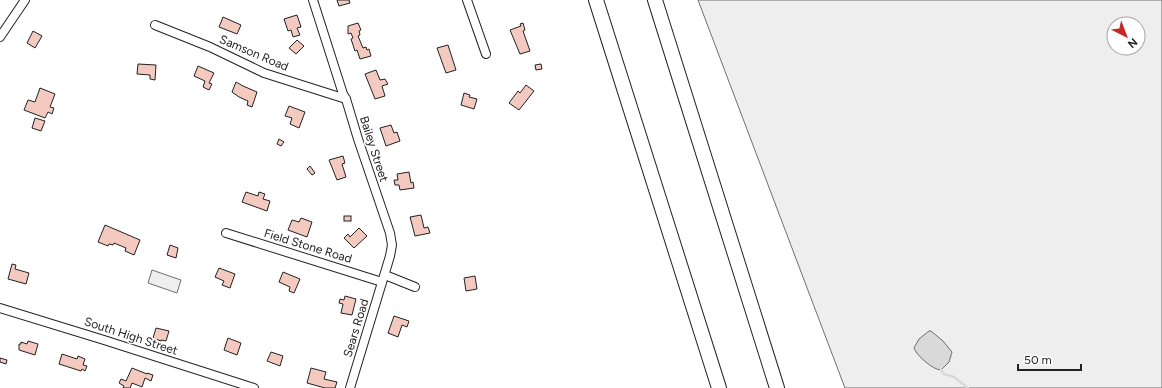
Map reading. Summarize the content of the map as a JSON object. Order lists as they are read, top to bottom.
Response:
{
  "streets": {
    "street": [
      "Samson Road",
      "Bailey Street",
      "Field Stone Road",
      "Sears Road",
      "South High Street"
    ]
  },
  "crossings": [
    ["Samson Road", "Bailey Street"],
    ["Bailey Street", "Field Stone Road"],
    ["Bailey Street", "Sears Road"],
    ["Field Stone Road", "Sears Road"]
  ],
  "scale_bar": "50 m",
  "north": "bottom right"
}
